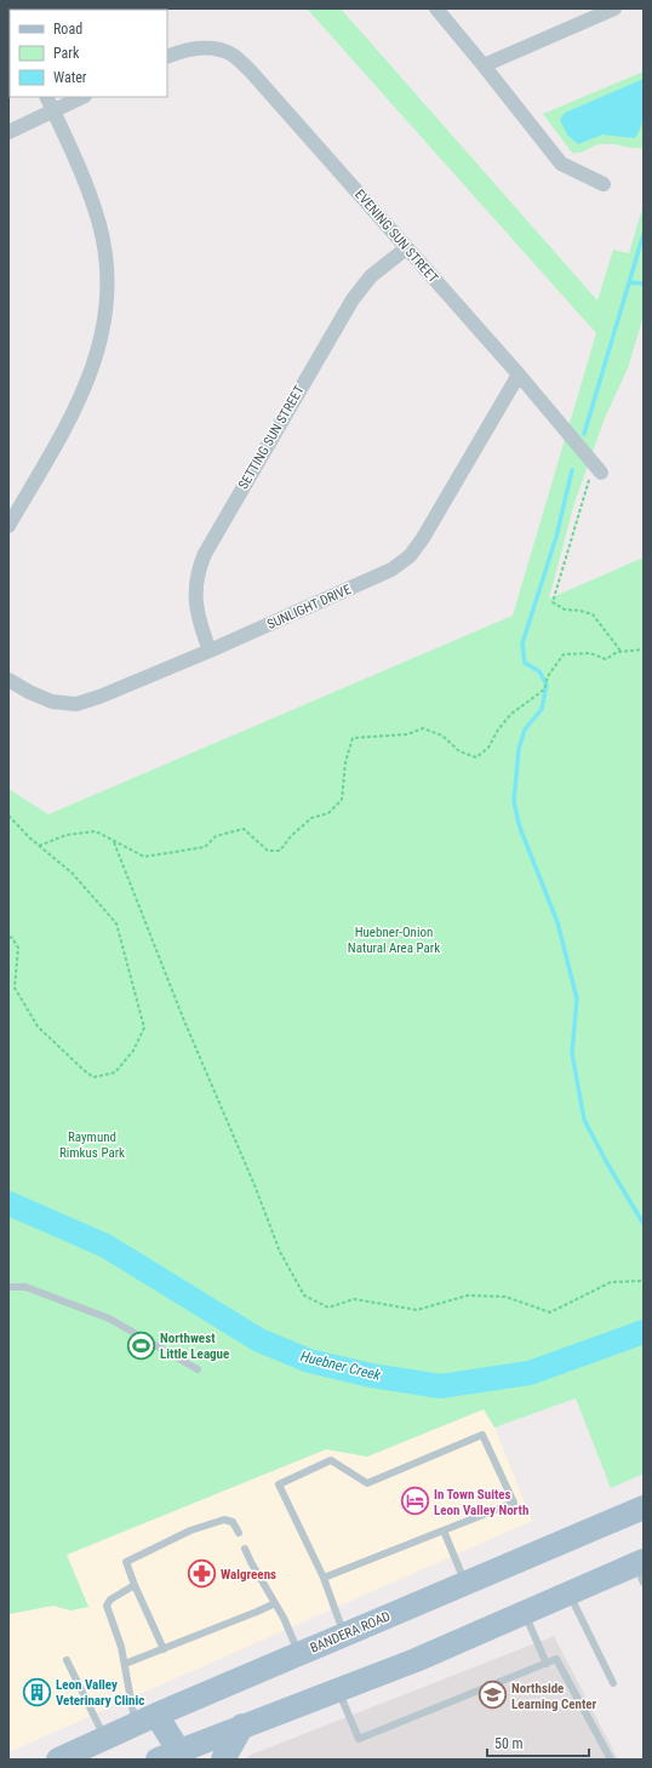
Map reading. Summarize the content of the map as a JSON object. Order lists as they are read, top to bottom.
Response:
{
  "streets": {
    "main road": ["BANDERA ROAD"],
    "street": ["EVENING SUN STREET", "SETTING SUN STREET", "SUNLIGHT DRIVE"]
  },
  "crossings": [
    ["EVENING SUN STREET", "SETTING SUN STREET"],
    ["EVENING SUN STREET", "SUNLIGHT DRIVE"],
    ["SETTING SUN STREET", "SUNLIGHT DRIVE"]
  ],
  "water": ["Huebner Creek"],
  "parks": ["Huebner-Onion Natural Area Park", "Raymund Rimkus Park"],
  "places": {
    "sports": ["Northwest Little League"],
    "hotel": ["In Town Suites Leon Valley North"],
    "pharmacy": ["Walgreens"],
    "building": ["Leon Valley Veterinary Clinic"],
    "school or university": ["Northside Learning Center"]
  },
  "legend": ["Road", "Park", "Water"],
  "scale_bar": "50 m"
}
